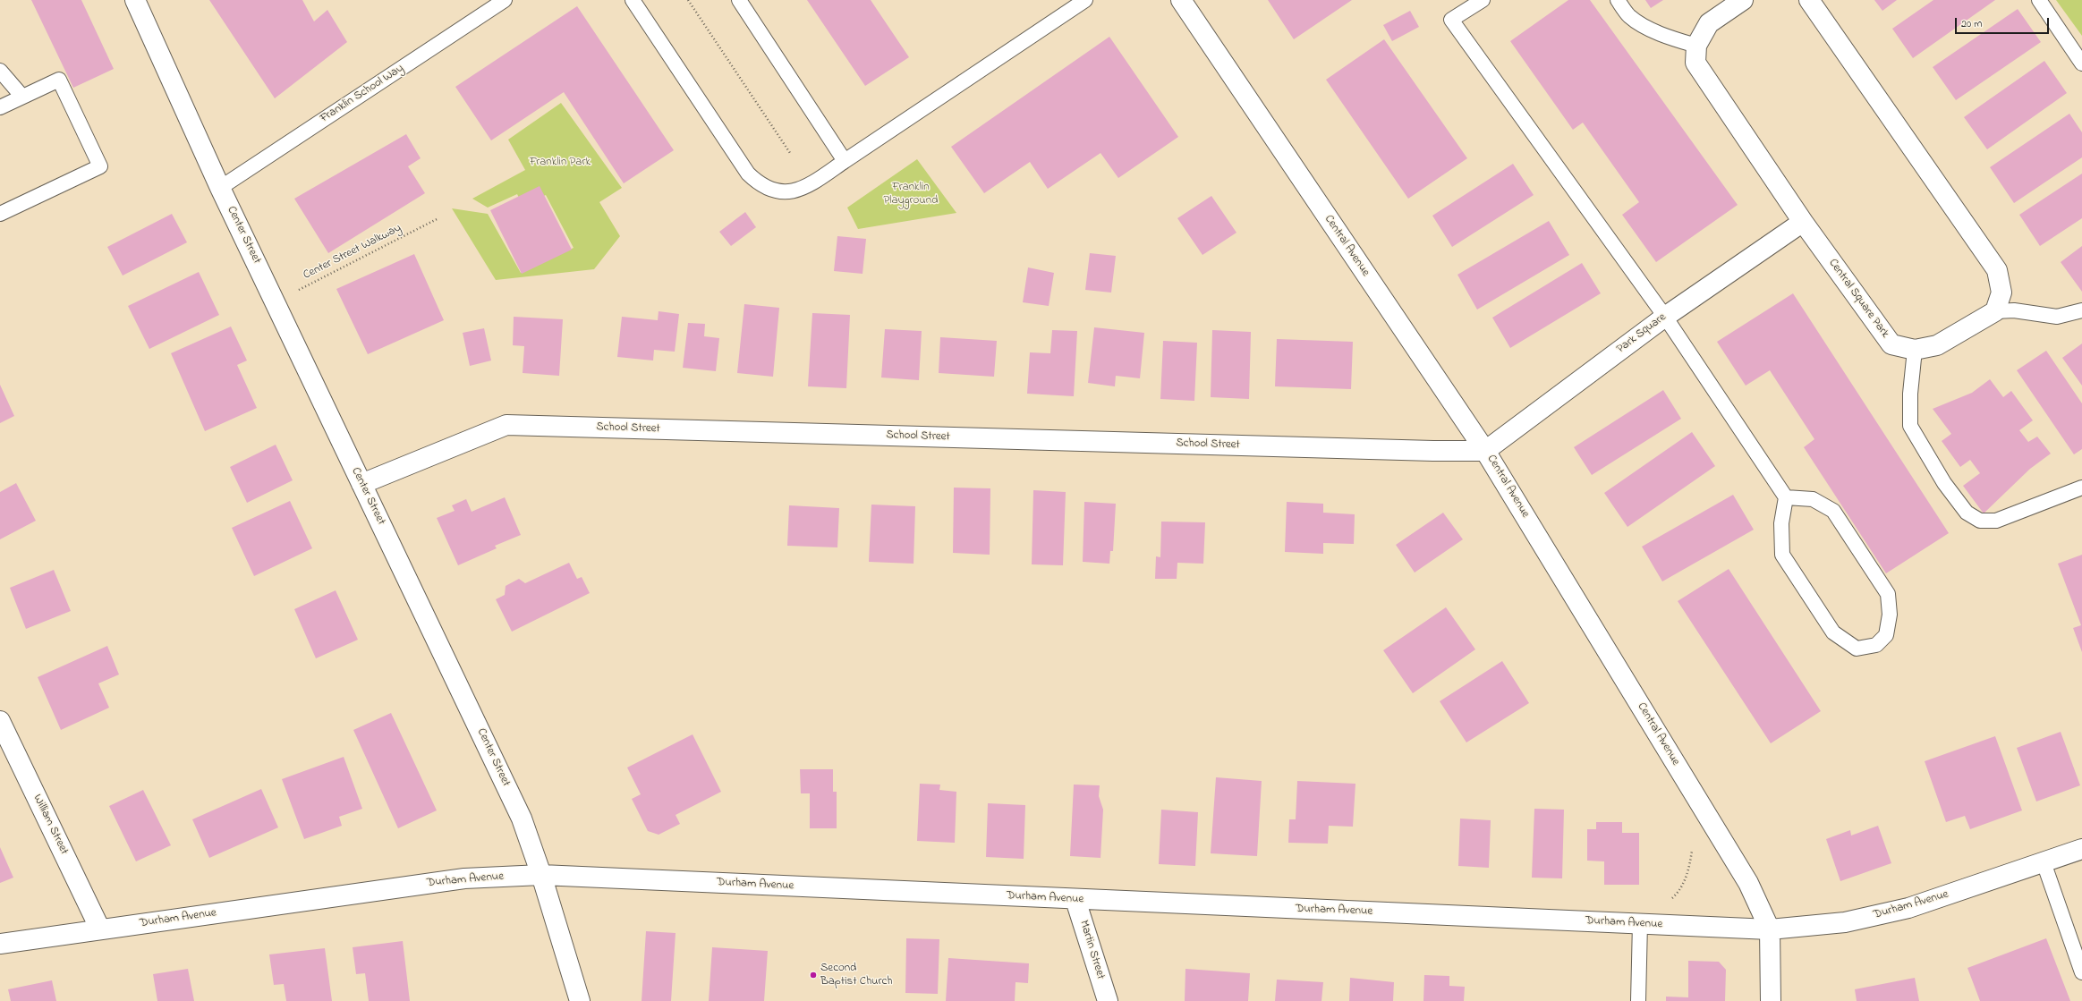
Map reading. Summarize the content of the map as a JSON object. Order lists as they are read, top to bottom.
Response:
{
  "streets": {
    "street": [
      "Center Street",
      "Central Avenue",
      "Central Square Park",
      "Park Square",
      "School Street",
      "William Street",
      "Durham Avenue",
      "Martin Street"
    ],
    "lane": ["Franklin School Way"],
    "path": ["Center Street Walkway"]
  },
  "crossings": [
    ["Franklin School Way", "Center Street"],
    ["Center Street", "Center Street Walkway"],
    ["Center Street", "School Street"],
    ["Center Street", "Durham Avenue"],
    ["Central Avenue", "Park Square"],
    ["Central Avenue", "School Street"],
    ["Central Avenue", "Durham Avenue"],
    ["Central Square Park", "Park Square"],
    ["Park Square", "School Street"],
    ["William Street", "Durham Avenue"],
    ["Durham Avenue", "Martin Street"]
  ],
  "parks": ["Franklin Park", "Franklin Playground"],
  "places": ["Second Baptist Church"],
  "scale_bar": "20 m"
}
